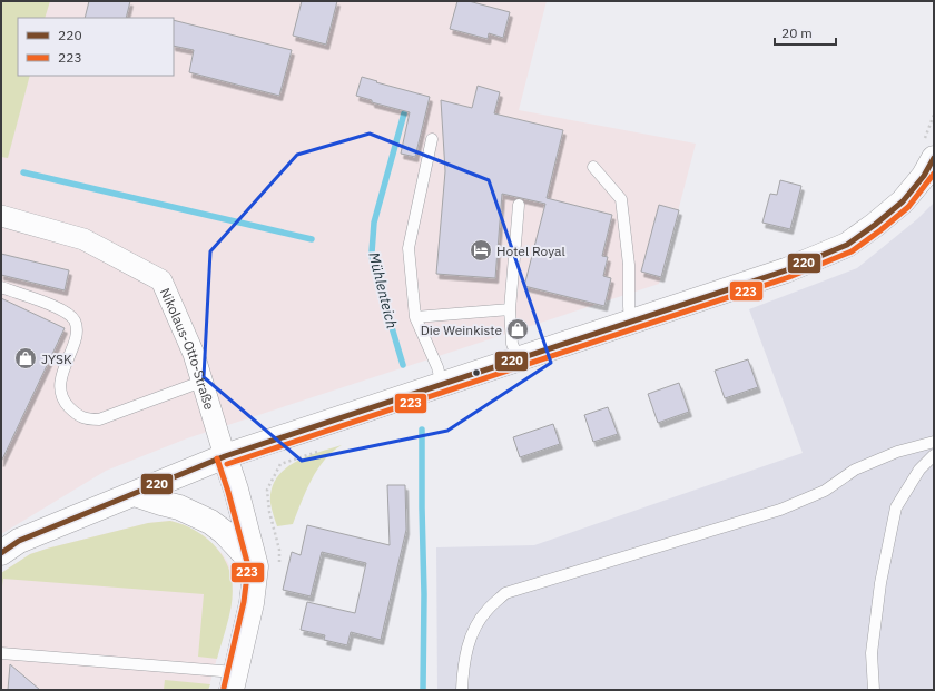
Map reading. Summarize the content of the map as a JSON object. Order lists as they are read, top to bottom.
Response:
{
  "streets": {
    "street": ["Nikolaus-Otto-Straße"]
  },
  "water": ["Mühlenteich"],
  "places": {
    "hotel": ["Hotel Royal"],
    "shop": ["Die Weinkiste", "JYSK"]
  },
  "lines": ["transit line 220", "transit line 223"],
  "legend": ["220", "223"],
  "scale_bar": "20 m"
}
